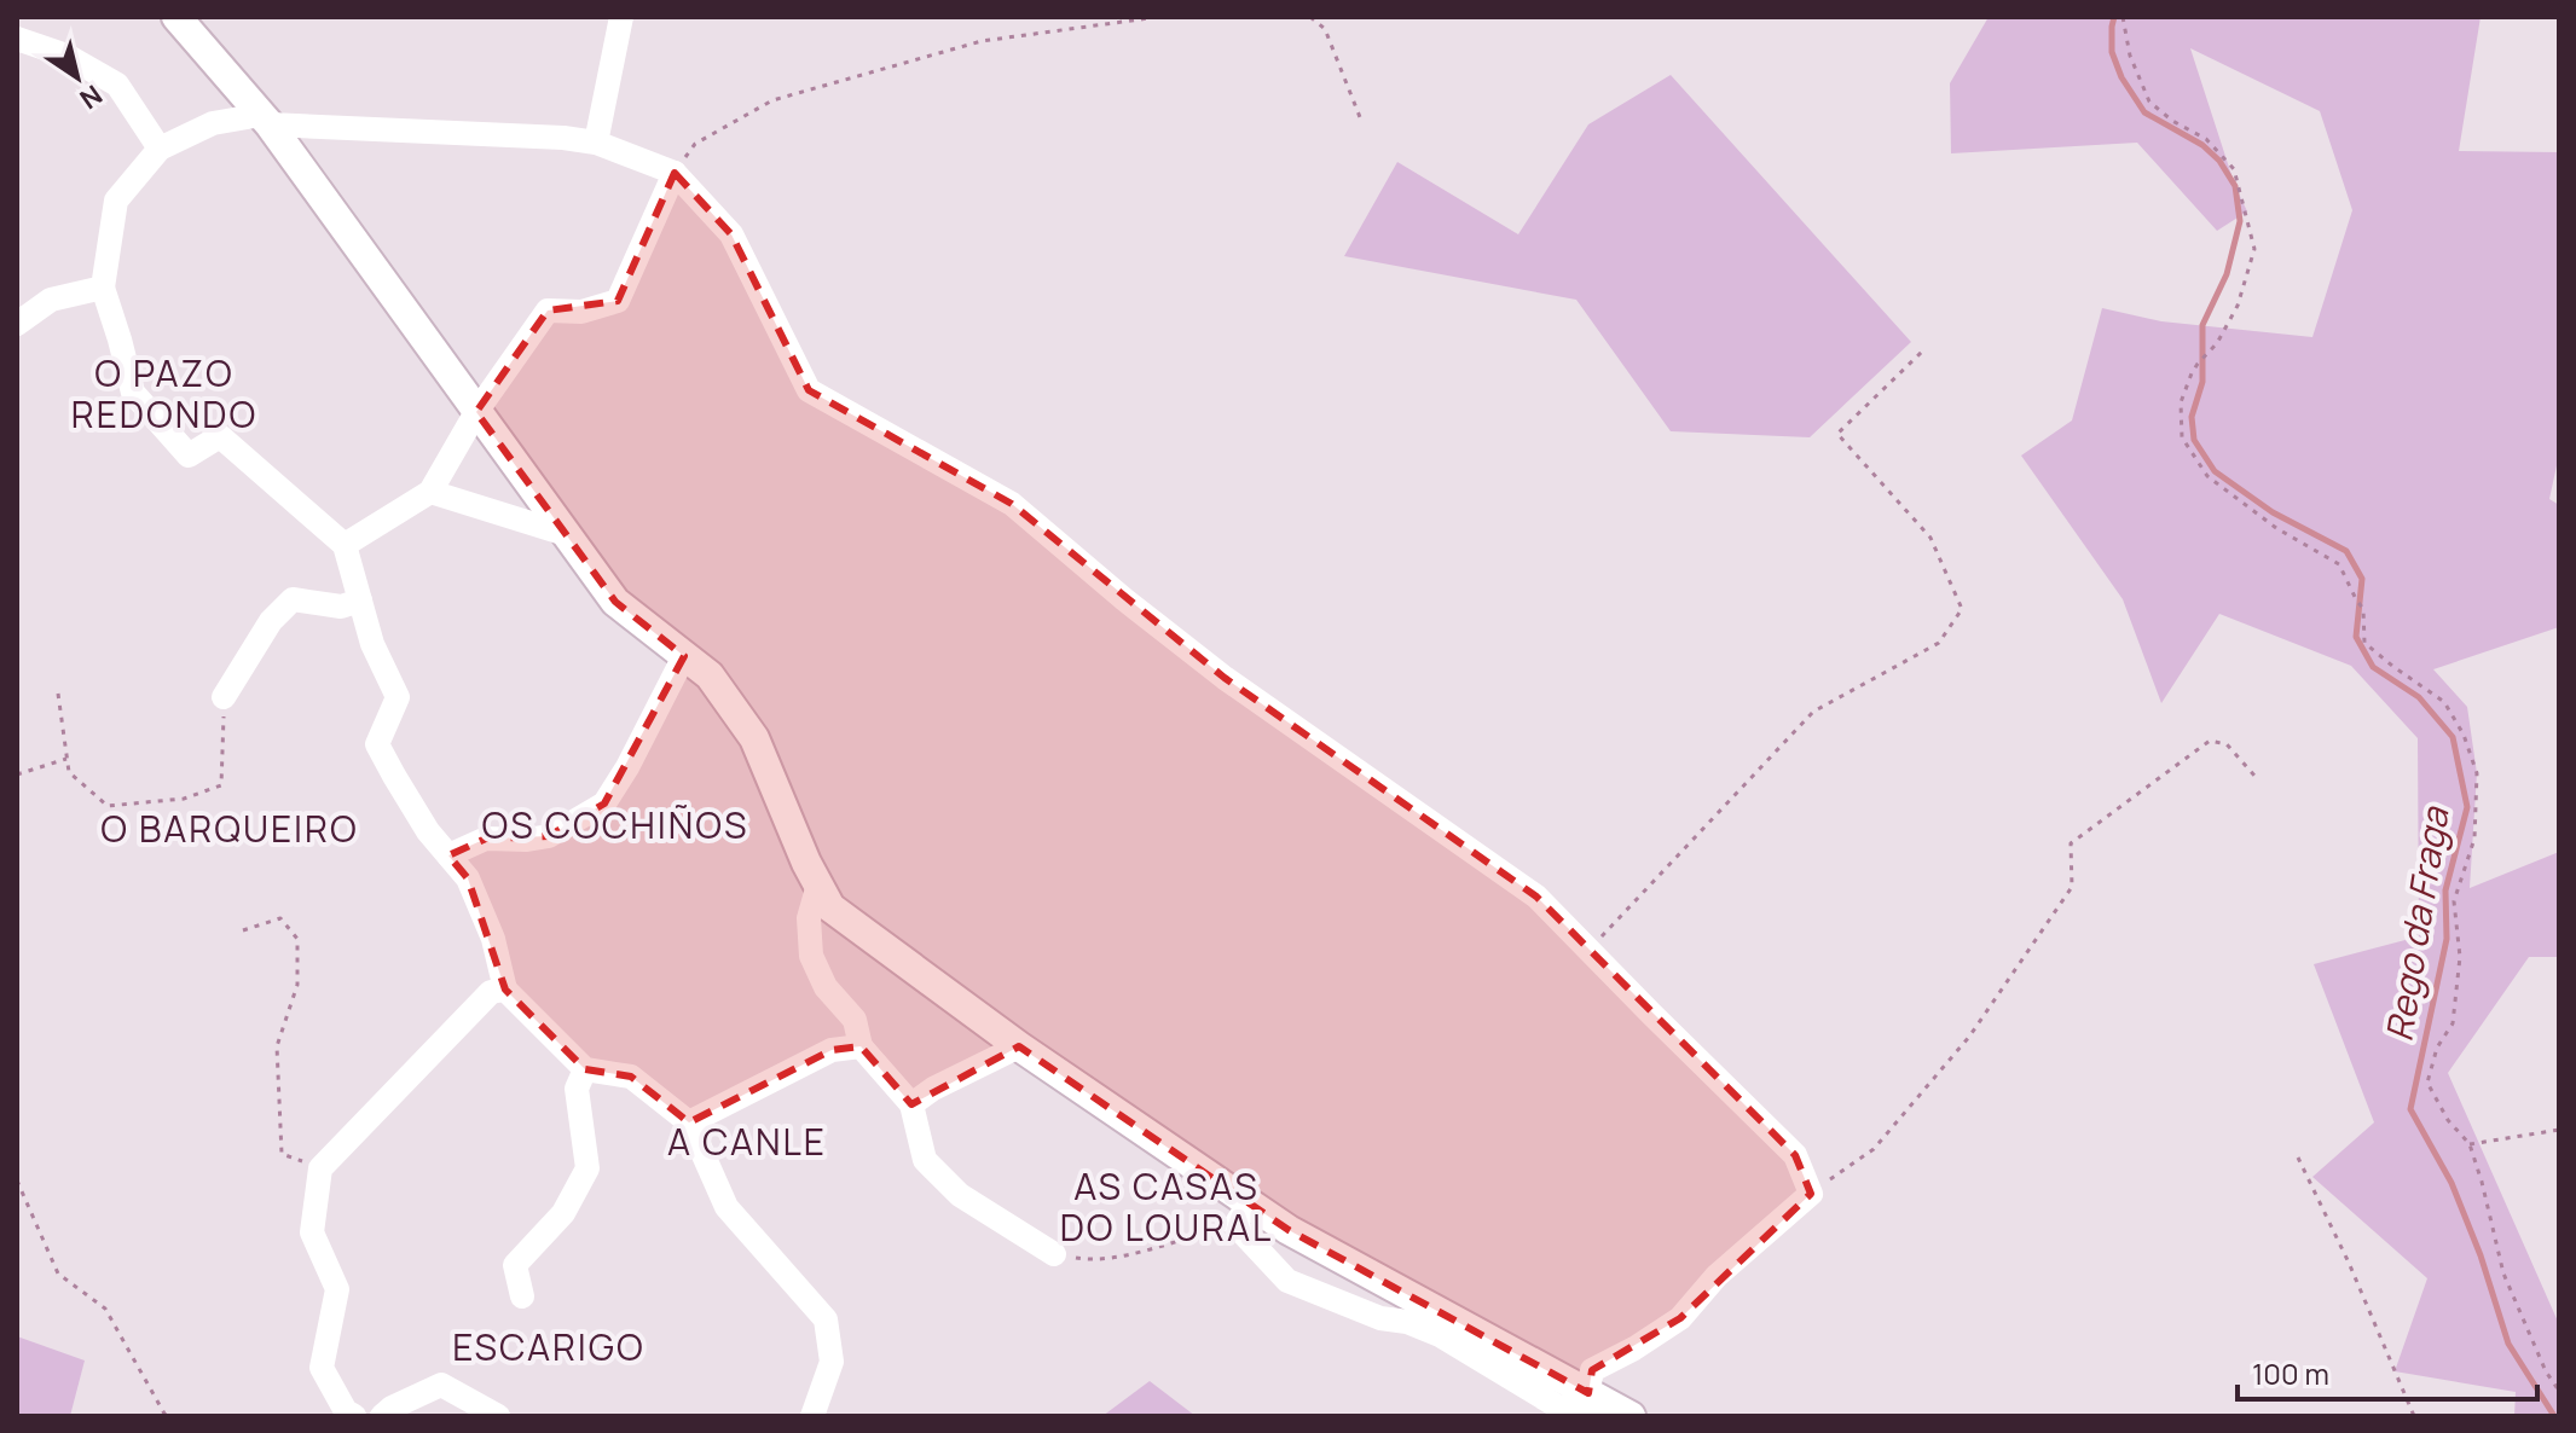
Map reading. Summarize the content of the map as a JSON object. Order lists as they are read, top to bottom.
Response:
{
  "districts": [
    "O PAZO REDONDO",
    "OS COCHIÑOS",
    "O BARQUEIRO",
    "A CANLE",
    "AS CASAS DO LOURAL",
    "ESCARIGO"
  ],
  "water": ["Rego da Fraga"],
  "scale_bar": "100 m",
  "north": "bottom right"
}
